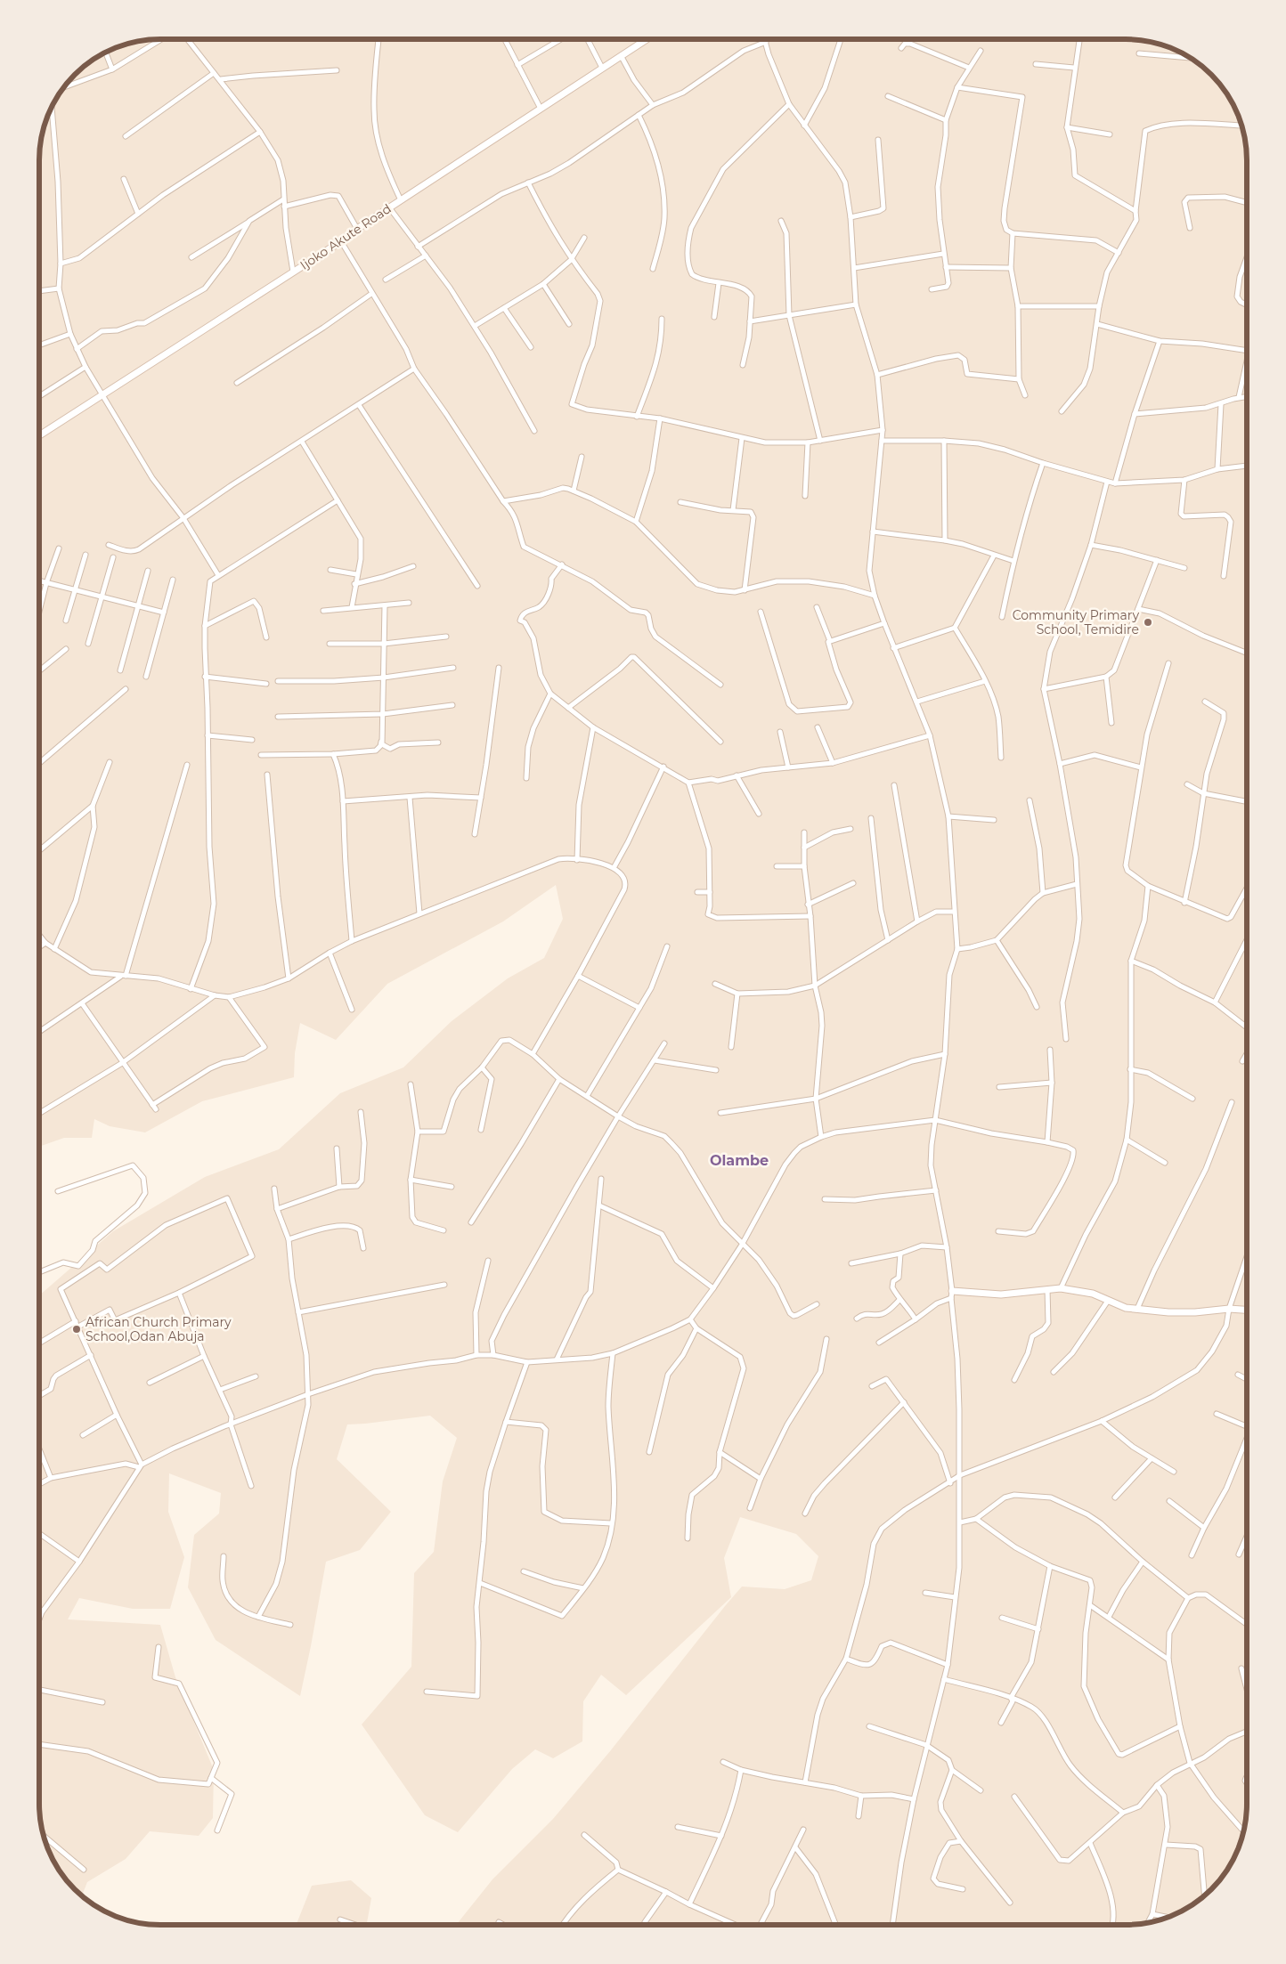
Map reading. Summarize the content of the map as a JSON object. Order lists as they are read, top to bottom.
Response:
{
  "streets": {
    "main road": ["Ijoko Akute Road"]
  },
  "districts": ["Olambe"],
  "places": ["Community Primary School, Temidire", "African Church Primary School,Odan Abuja"]
}
